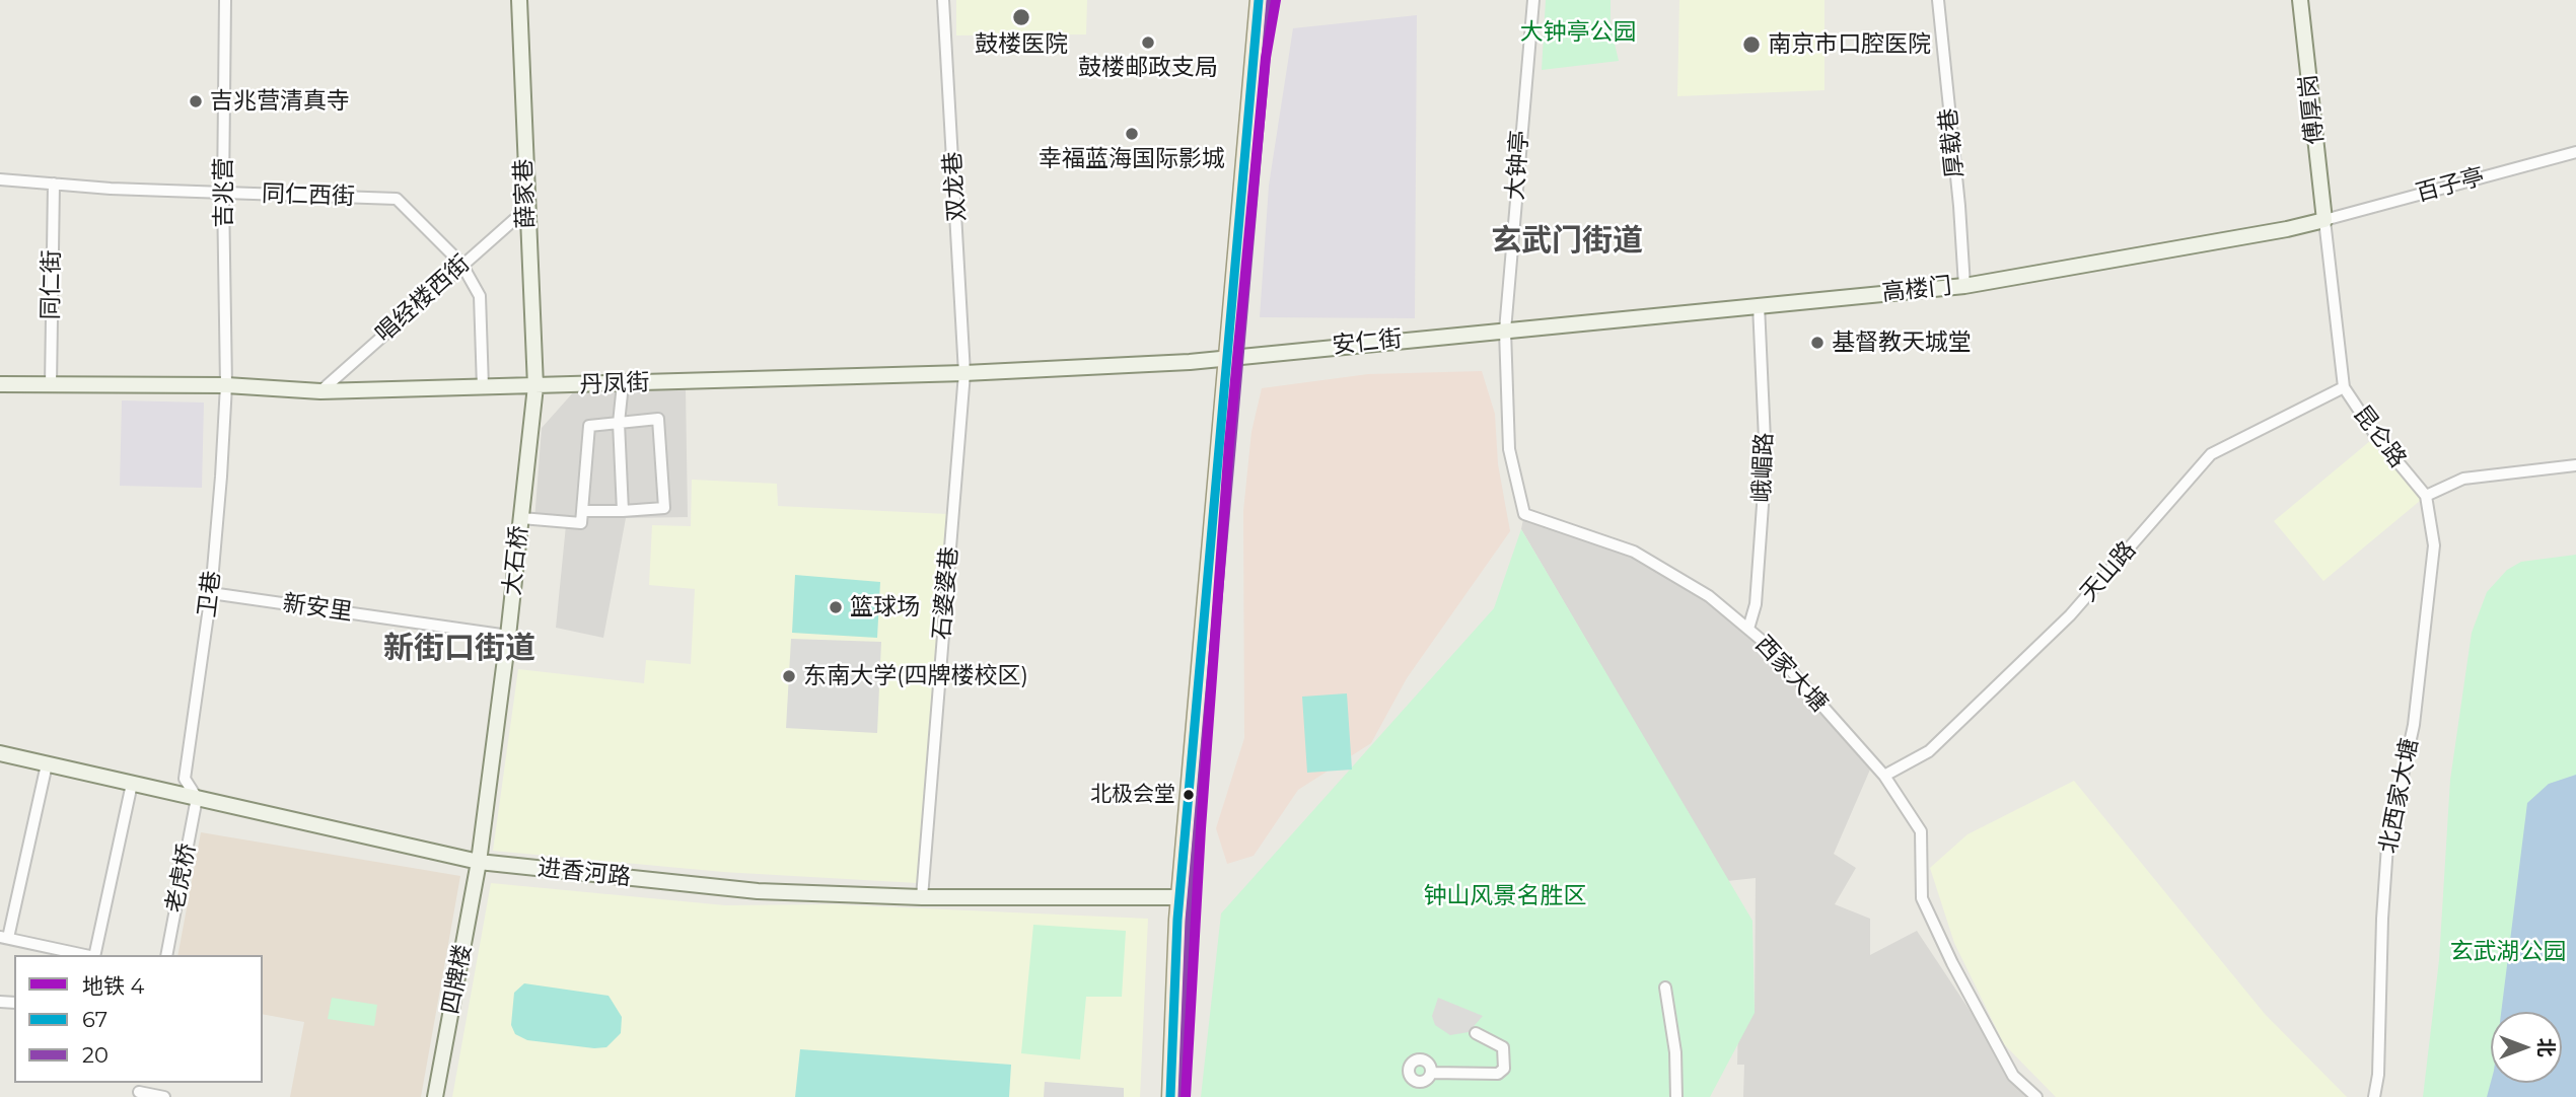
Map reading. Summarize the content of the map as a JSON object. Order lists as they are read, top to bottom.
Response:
{
  "streets": {
    "street": [
      "傅厚岗",
      "厚载巷",
      "大钟亭",
      "百子亭",
      "双龙巷",
      "吉兆营",
      "薛家巷",
      "同仁西街",
      "同仁街",
      "高楼门",
      "唱经楼西街",
      "安仁街",
      "丹凤街",
      "昆仑路",
      "峨嵋路",
      "大石桥",
      "天山路",
      "石婆婆巷",
      "卫巷",
      "新安里",
      "西家大塘",
      "北西家大塘",
      "进香河路",
      "老虎桥",
      "四牌楼"
    ]
  },
  "crossings": [
    ["傅厚岗", "百子亭"],
    ["傅厚岗", "高楼门"],
    ["傅厚岗", "昆仑路"],
    ["厚载巷", "高楼门"],
    ["大钟亭", "高楼门"],
    ["大钟亭", "安仁街"],
    ["大钟亭", "西家大塘"],
    ["百子亭", "高楼门"],
    ["百子亭", "昆仑路"],
    ["双龙巷", "丹凤街"],
    ["双龙巷", "石婆婆巷"],
    ["吉兆营", "同仁西街"],
    ["吉兆营", "丹凤街"],
    ["吉兆营", "卫巷"],
    ["薛家巷", "唱经楼西街"],
    ["薛家巷", "丹凤街"],
    ["薛家巷", "大石桥"],
    ["同仁西街", "同仁街"],
    ["同仁西街", "唱经楼西街"],
    ["同仁西街", "丹凤街"],
    ["同仁街", "丹凤街"],
    ["高楼门", "安仁街"],
    ["高楼门", "昆仑路"],
    ["高楼门", "峨嵋路"],
    ["高楼门", "西家大塘"],
    ["唱经楼西街", "丹凤街"],
    ["安仁街", "丹凤街"],
    ["安仁街", "西家大塘"],
    ["丹凤街", "大石桥"],
    ["丹凤街", "石婆婆巷"],
    ["丹凤街", "卫巷"],
    ["昆仑路", "天山路"],
    ["昆仑路", "北西家大塘"],
    ["峨嵋路", "西家大塘"],
    ["大石桥", "新安里"],
    ["大石桥", "进香河路"],
    ["大石桥", "四牌楼"],
    ["天山路", "西家大塘"],
    ["石婆婆巷", "进香河路"],
    ["卫巷", "新安里"],
    ["卫巷", "进香河路"],
    ["卫巷", "老虎桥"],
    ["进香河路", "老虎桥"],
    ["进香河路", "四牌楼"]
  ],
  "districts": ["玄武门街道", "新街口街道"],
  "parks": ["大钟亭公园", "钟山风景名胜区", "玄武湖公园"],
  "places": [
    "鼓楼医院",
    "鼓楼邮政支局",
    "南京市口腔医院",
    "吉兆营清真寺",
    "幸福蓝海国际影城",
    "基督教天城堂",
    "篮球场",
    "东南大学(四牌楼校区)",
    "北极会堂"
  ],
  "lines": ["metro line 4", "transit line 67", "transit line 20"],
  "legend": ["地铁 4", "67", "20"],
  "north": "right"
}
